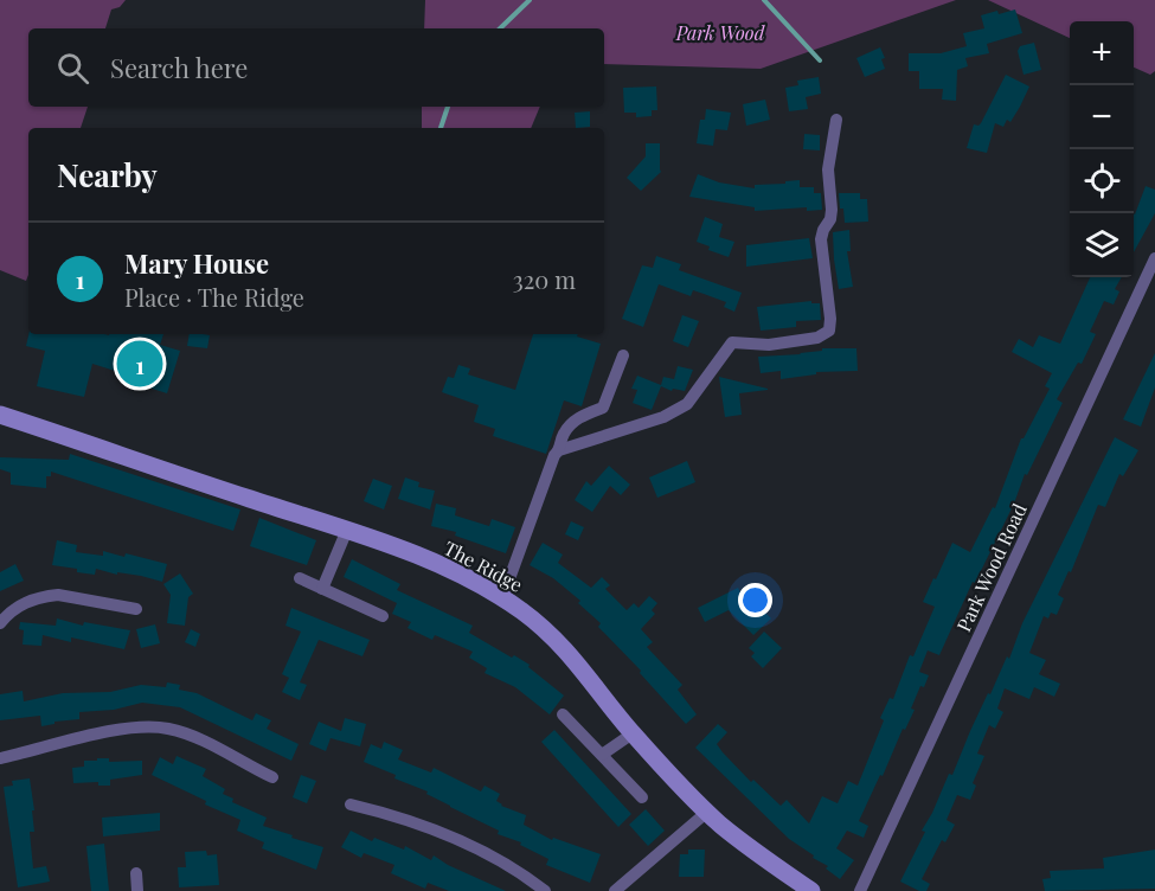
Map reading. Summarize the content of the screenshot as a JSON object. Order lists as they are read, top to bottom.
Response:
{
  "streets": {
    "main road": ["The Ridge"],
    "street": ["Park Wood Road"]
  },
  "parks": ["Park Wood"],
  "page": {
    "map_buttons": ["+", "−"],
    "search": "Search here",
    "heading": "Nearby",
    "list": [
      {
        "mark": "1",
        "name": "Mary House",
        "note": "Place · The Ridge",
        "value": "320 m"
      }
    ],
    "pins": "1"
  }
}
